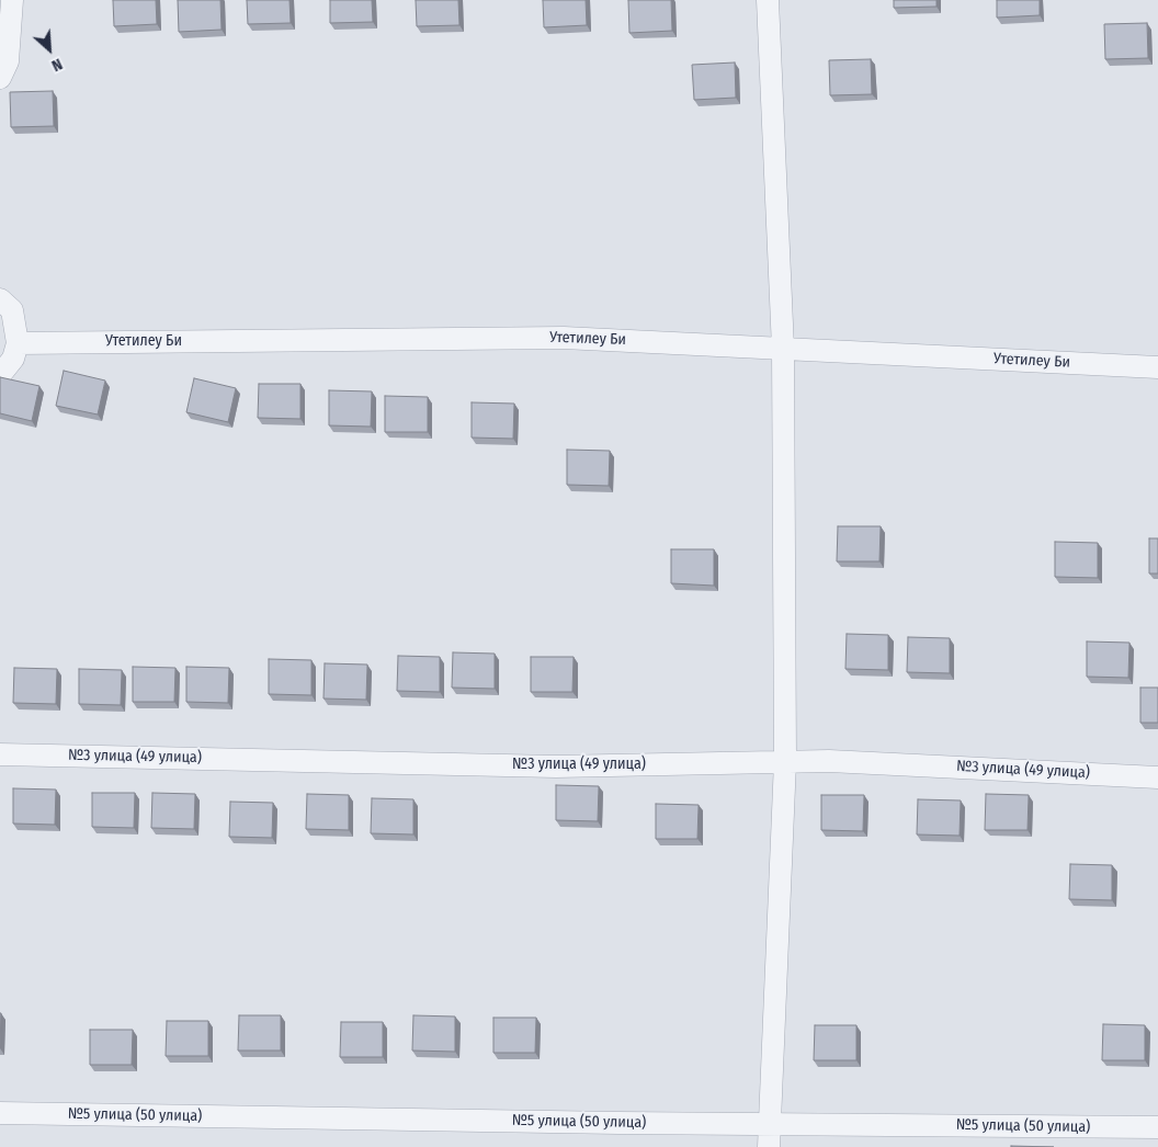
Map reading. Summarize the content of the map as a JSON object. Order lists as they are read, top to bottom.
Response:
{
  "streets": {
    "street": ["Утетилеу Би", "№3 улица (49 улица)", "№5 улица (50 улица)"]
  },
  "north": "bottom right"
}
